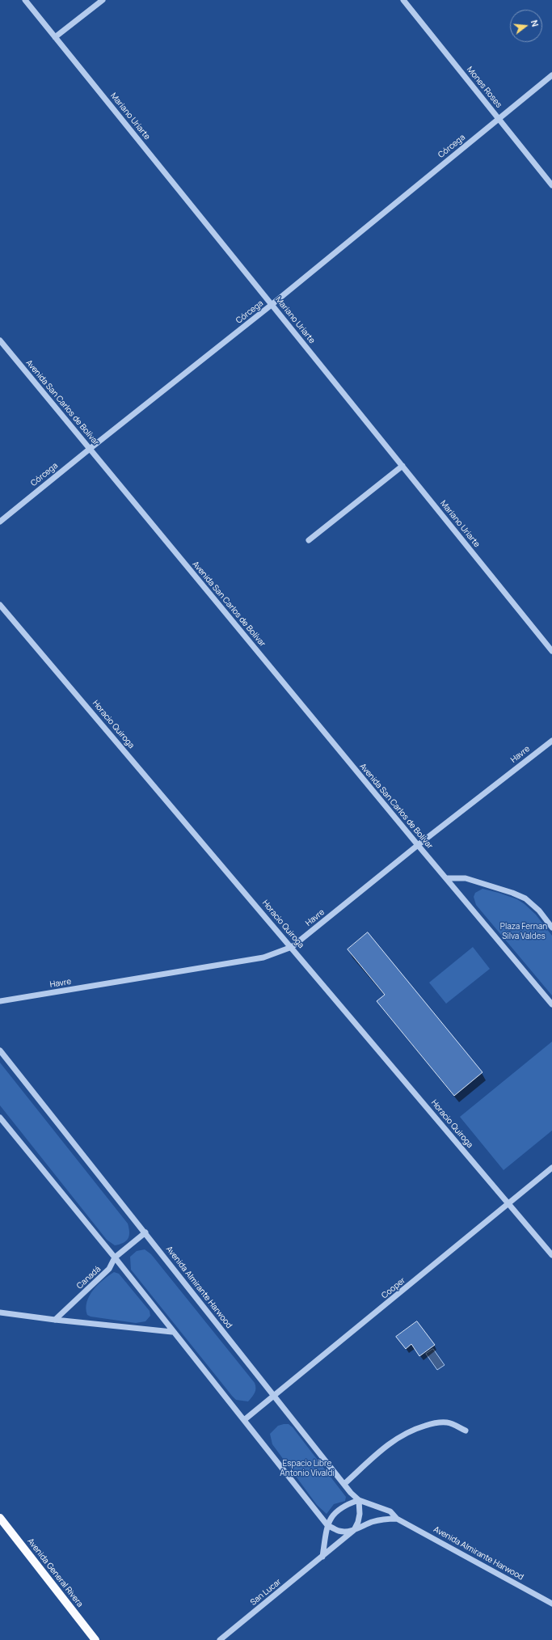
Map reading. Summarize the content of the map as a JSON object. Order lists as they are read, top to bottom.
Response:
{
  "streets": {
    "main road": ["Avenida General Rivera"],
    "street": [
      "Mones Roses",
      "Mariano Uriarte",
      "Córcega",
      "Avenida San Carlos de Bolívar",
      "Horacio Quiroga",
      "Havre",
      "Canadá",
      "Avenida Almirante Harwood",
      "Cooper",
      "San Lucar"
    ]
  },
  "crossings": [
    ["Mones Roses", "Córcega"],
    ["Mariano Uriarte", "Córcega"],
    ["Córcega", "Avenida San Carlos de Bolívar"],
    ["Avenida San Carlos de Bolívar", "Havre"],
    ["Horacio Quiroga", "Havre"],
    ["Horacio Quiroga", "Cooper"],
    ["Canadá", "Avenida Almirante Harwood"],
    ["Avenida Almirante Harwood", "Cooper"],
    ["Avenida Almirante Harwood", "San Lucar"]
  ],
  "parks": ["Plaza Fernan Silva Valdes", "Espacio Libre Antonio Vivaldi"],
  "north": "right"
}
